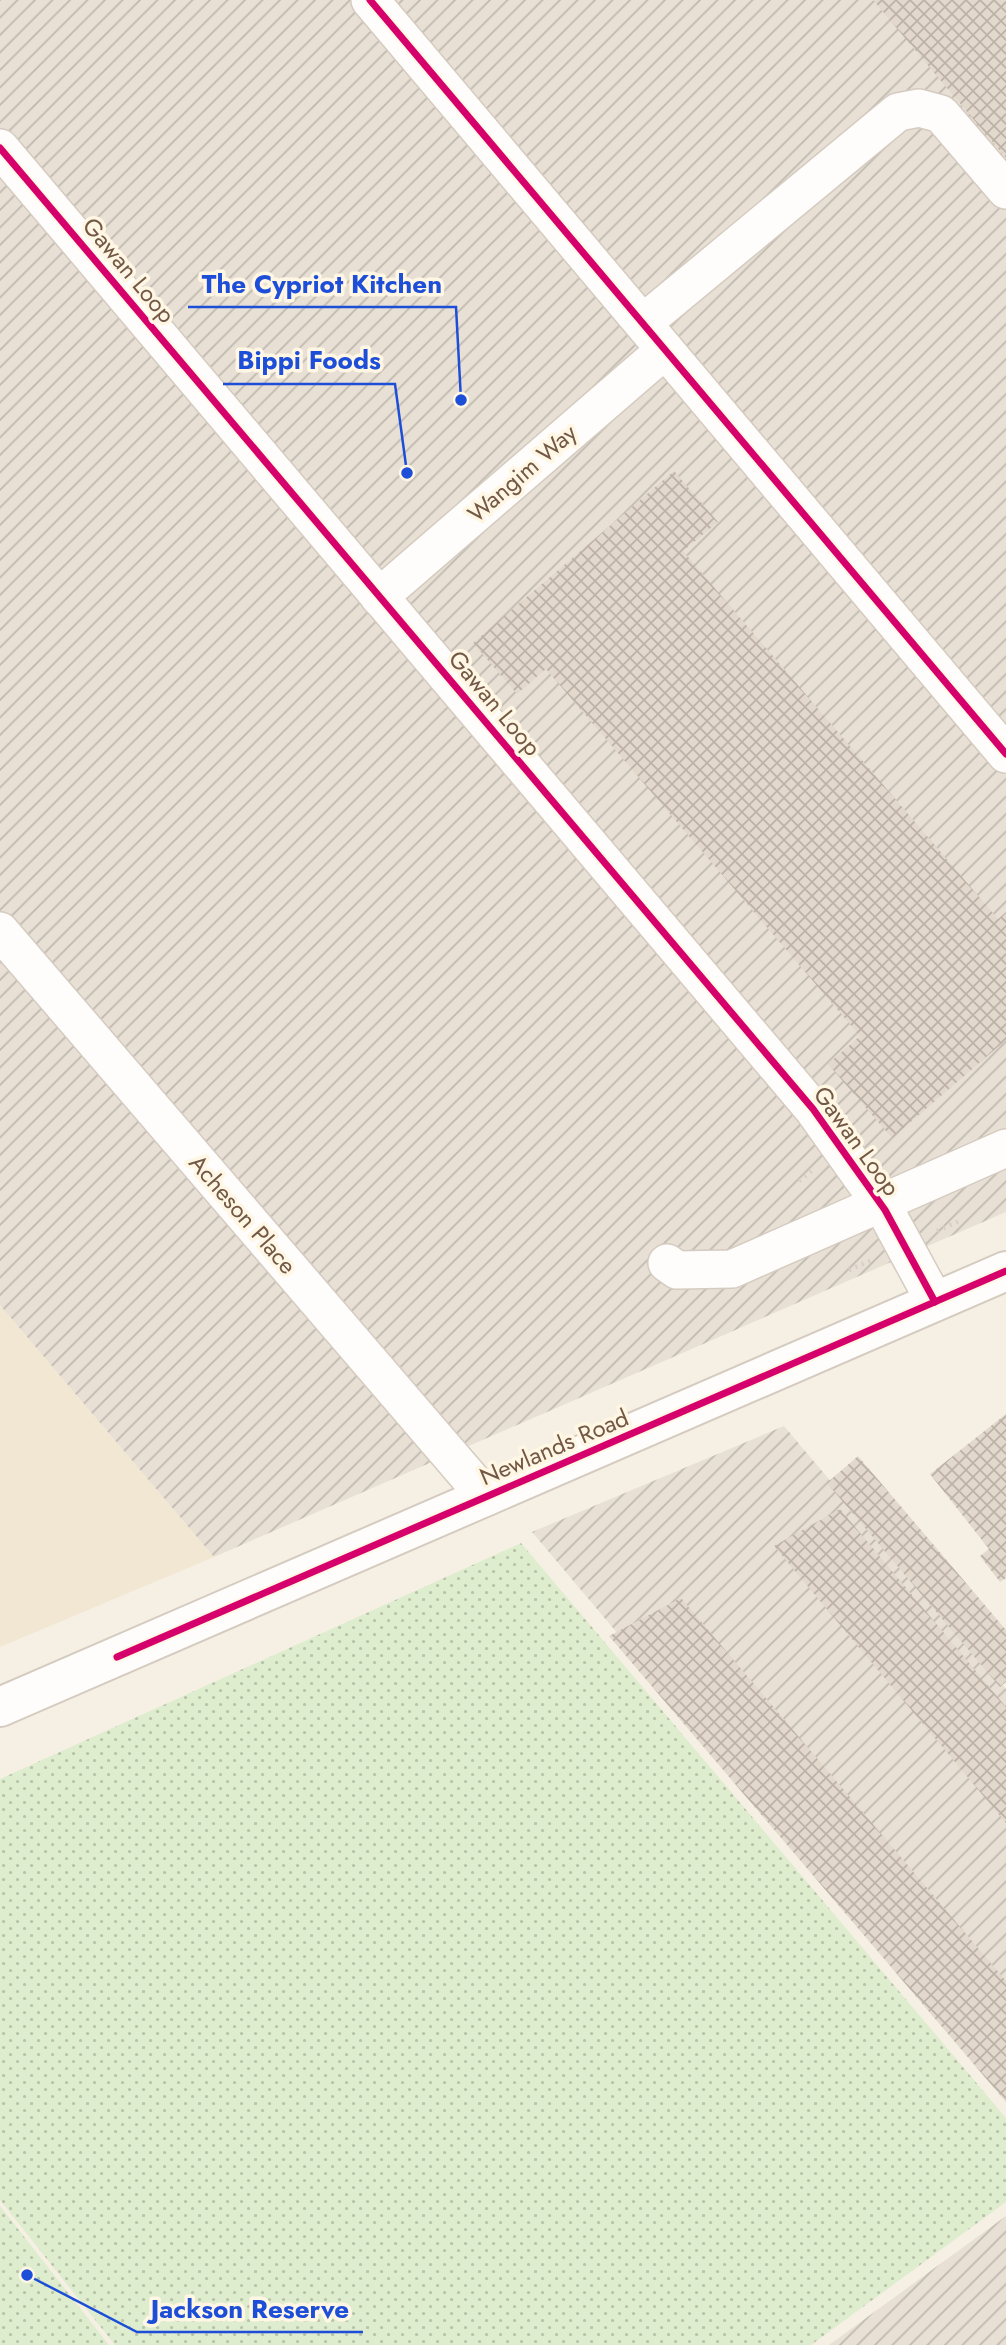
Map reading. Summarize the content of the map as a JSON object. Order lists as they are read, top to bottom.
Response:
{
  "streets": {
    "street": [
      "Gawan Loop",
      "Wangim Way",
      "Acheson Place",
      "Newlands Road"
    ]
  },
  "crossings": [
    ["Gawan Loop", "Wangim Way"],
    ["Gawan Loop", "Newlands Road"],
    ["Acheson Place", "Newlands Road"]
  ],
  "places": ["The Cypriot Kitchen", "Bippi Foods", "Jackson Reserve"]
}
